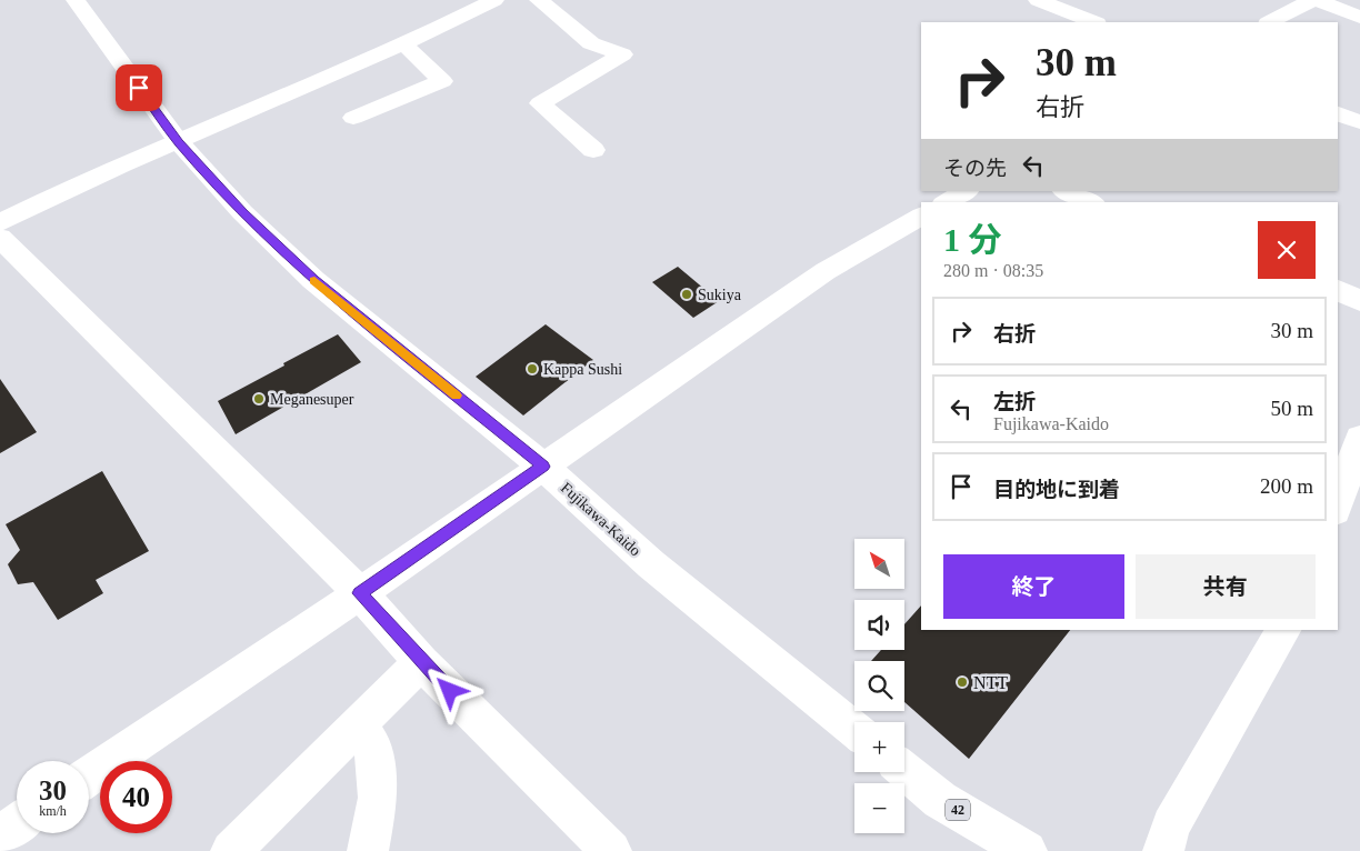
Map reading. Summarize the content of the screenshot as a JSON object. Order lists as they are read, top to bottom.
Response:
{
  "streets": {
    "street": ["Fujikawa-Kaido", "42"]
  },
  "places": [
    "Sukiya",
    "Kappa Sushi",
    "Meganesuper",
    "NTT"
  ],
  "north": "top left",
  "page": {
    "turn": ["30 m", "右折"],
    "then": "その先",
    "heading": ["1 分", "280 m · 08:35"],
    "list": [
      {
        "name": "右折",
        "value": "30 m"
      },
      {
        "name": "左折",
        "note": "Fujikawa-Kaido",
        "value": "50 m"
      },
      {
        "name": "目的地に到着",
        "value": "200 m"
      }
    ],
    "map_buttons": ["+", "−"],
    "buttons": ["終了", "共有"],
    "speed": "30 km/h",
    "limit": "40"
  }
}
